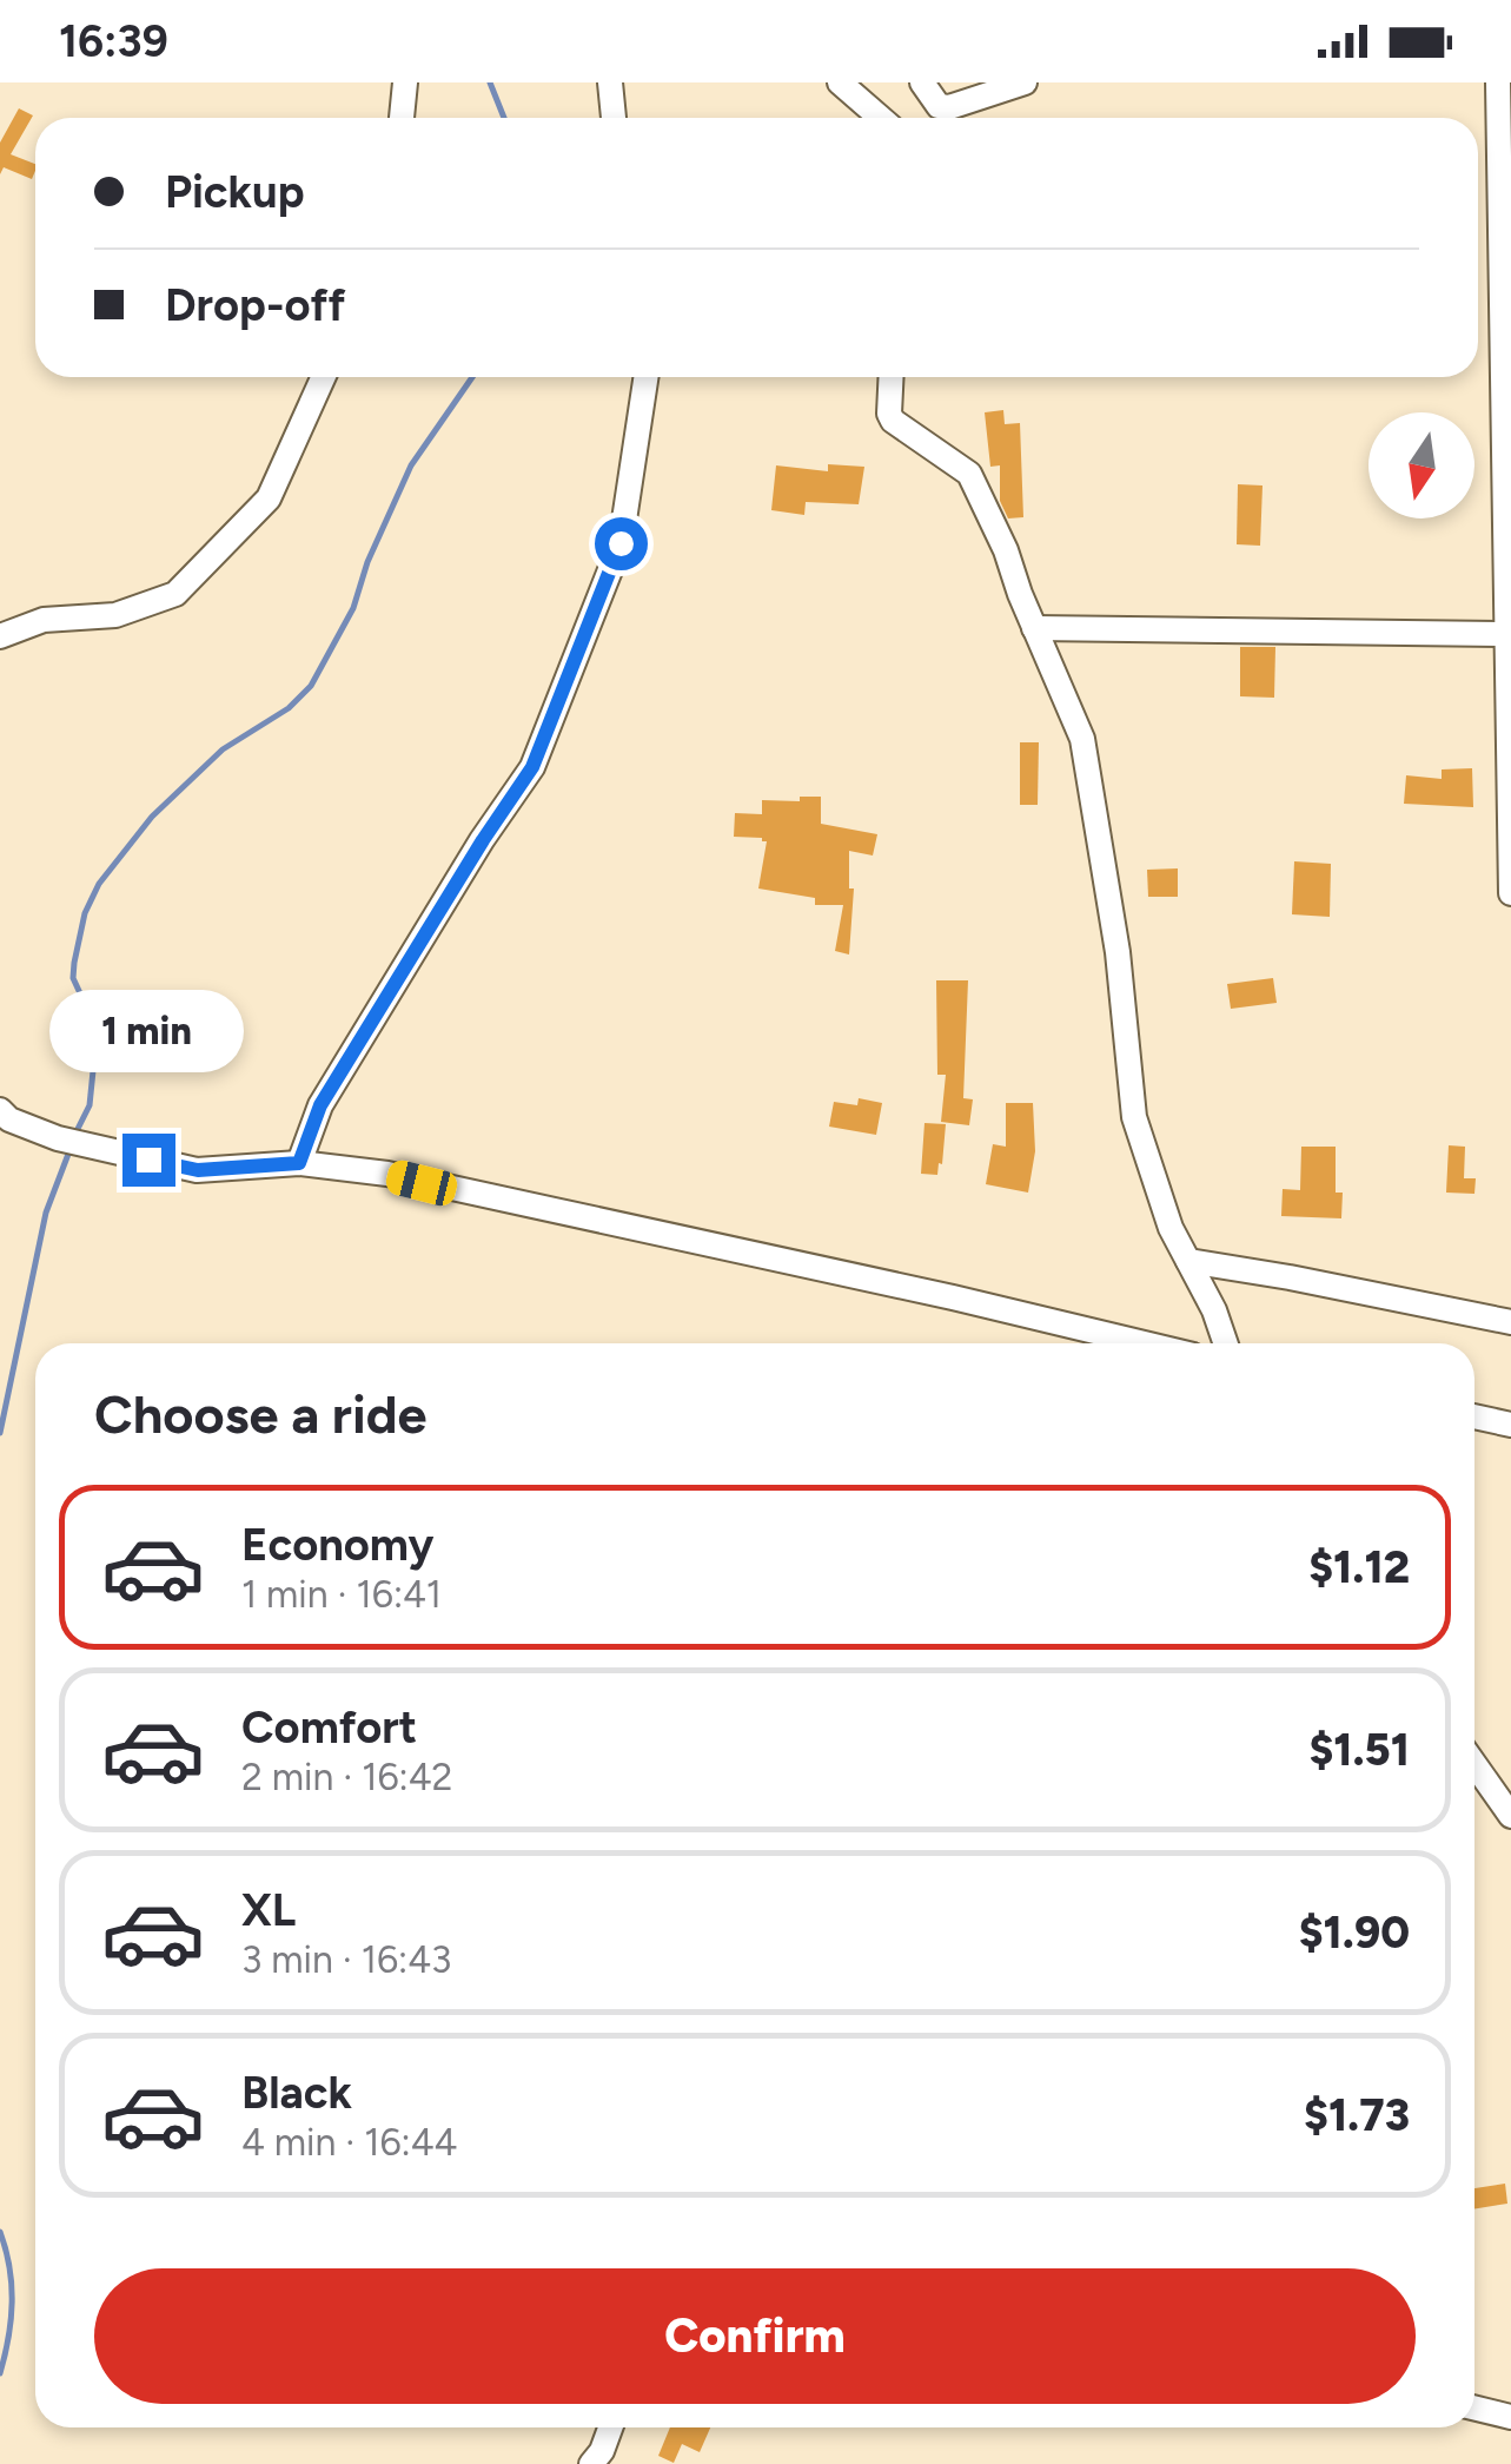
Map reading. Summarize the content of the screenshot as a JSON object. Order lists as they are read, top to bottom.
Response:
{
  "north": "bottom",
  "page": {
    "status": "16:39",
    "banner": ["Pickup", "Drop-off"],
    "bubble": "1 min",
    "heading": "Choose a ride",
    "list": [
      {
        "name": "Economy",
        "note": "1 min · 16:41",
        "value": "$1.12"
      },
      {
        "name": "Comfort",
        "note": "2 min · 16:42",
        "value": "$1.51"
      },
      {
        "name": "XL",
        "note": "3 min · 16:43",
        "value": "$1.90"
      },
      {
        "name": "Black",
        "note": "4 min · 16:44",
        "value": "$1.73"
      }
    ],
    "buttons": "Confirm"
  }
}
